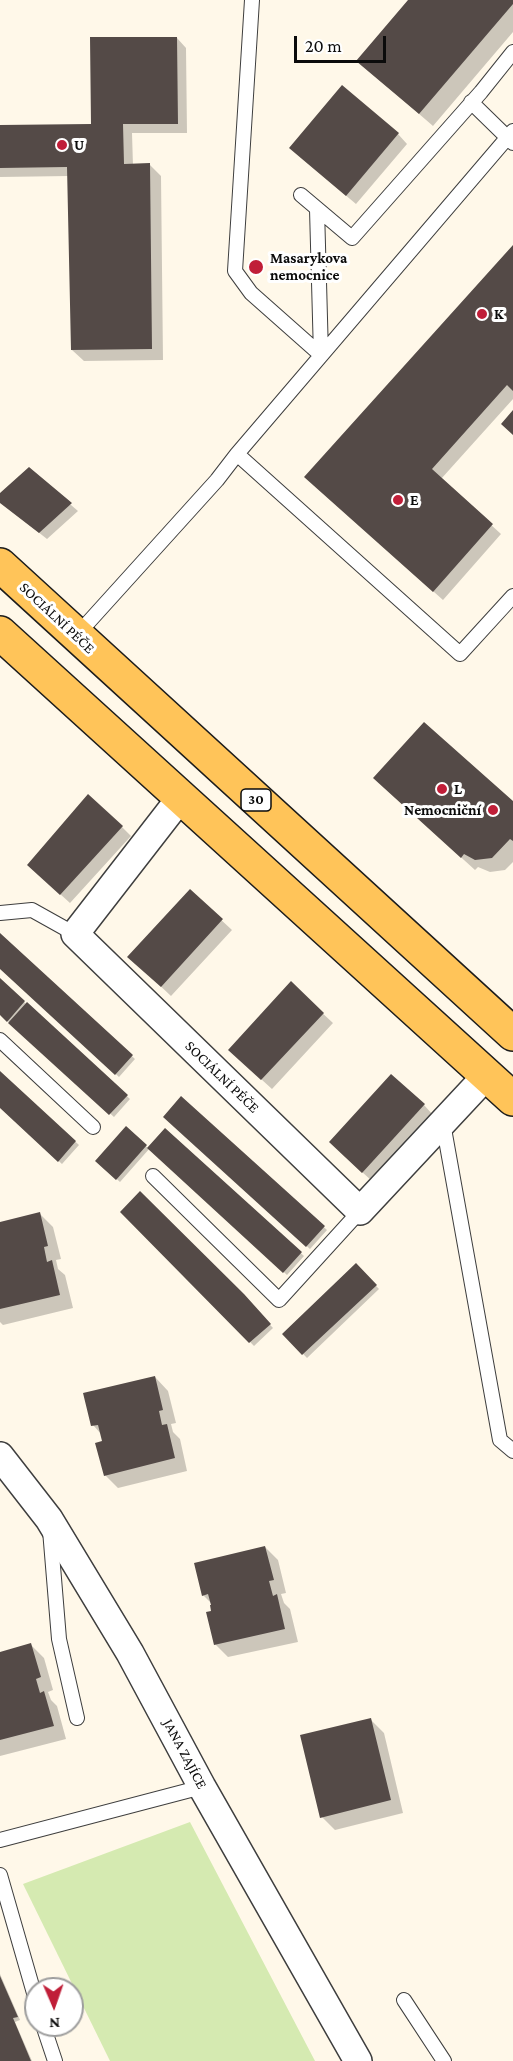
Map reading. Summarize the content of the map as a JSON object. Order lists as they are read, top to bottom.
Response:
{
  "streets": {
    "main road": ["SOCIÁLNÍ PÉČE", "30"],
    "street": ["JANA ZAJÍCE"]
  },
  "places": [
    "U",
    "Masarykova nemocnice",
    "K",
    "E",
    "L",
    "Nemocniční"
  ],
  "scale_bar": "20 m",
  "north": "bottom"
}
